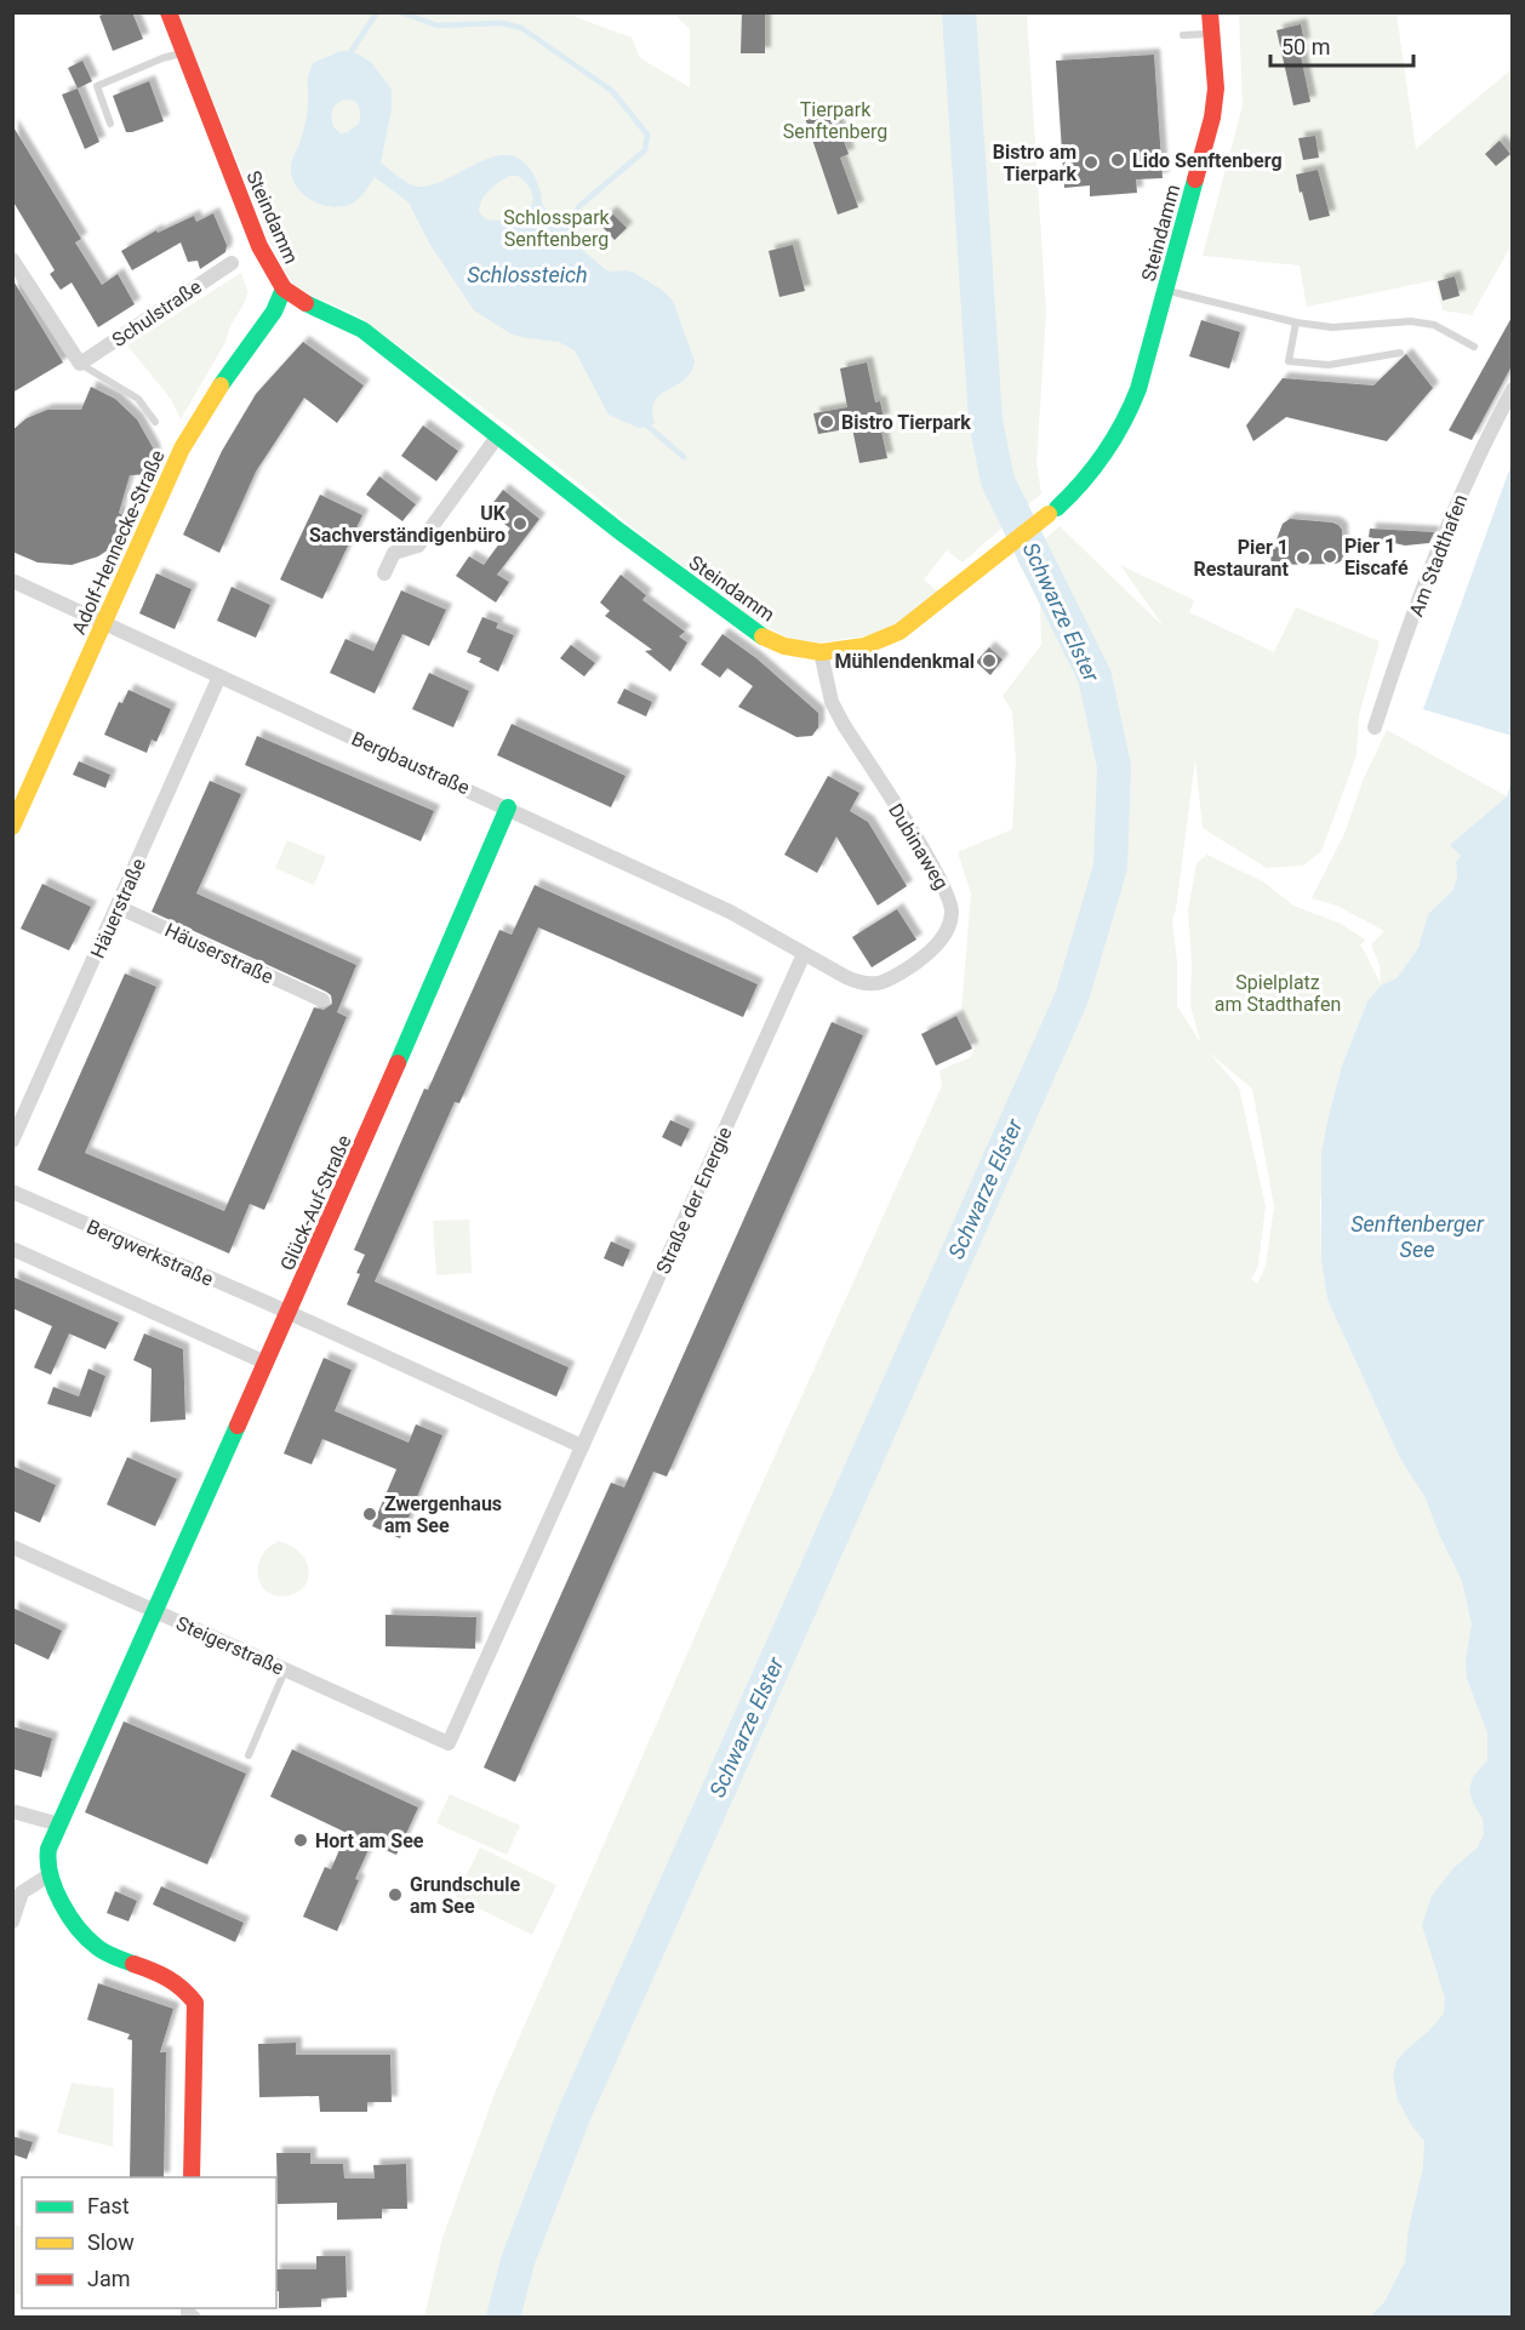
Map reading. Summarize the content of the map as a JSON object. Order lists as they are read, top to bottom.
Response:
{
  "streets": {
    "street": [
      "Steindamm",
      "Schulstraße",
      "Adolf-Hennecke-Straße",
      "Am Stadthafen",
      "Bergbaustraße",
      "Dubinaweg",
      "Häuerstraße",
      "Häuserstraße",
      "Straße der Energie",
      "Glück-Auf-Straße",
      "Bergwerkstraße",
      "Steigerstraße"
    ]
  },
  "crossings": [
    ["Steindamm", "Adolf-Hennecke-Straße"],
    ["Steindamm", "Dubinaweg"],
    ["Adolf-Hennecke-Straße", "Bergbaustraße"],
    ["Bergbaustraße", "Dubinaweg"],
    ["Bergbaustraße", "Häuerstraße"],
    ["Bergbaustraße", "Straße der Energie"],
    ["Bergbaustraße", "Glück-Auf-Straße"],
    ["Dubinaweg", "Straße der Energie"],
    ["Häuerstraße", "Häuserstraße"],
    ["Straße der Energie", "Steigerstraße"],
    ["Glück-Auf-Straße", "Bergwerkstraße"],
    ["Glück-Auf-Straße", "Steigerstraße"]
  ],
  "water": ["Schlossteich", "Schwarze Elster", "Senftenberger See"],
  "parks": ["Tierpark Senftenberg", "Schlosspark Senftenberg", "Spielplatz am Stadthafen"],
  "places": [
    "Lido Senftenberg",
    "Bistro am Tierpark",
    "Bistro Tierpark",
    "UK Sachverständigenbüro",
    "Pier 1 Eiscafé",
    "Pier 1 Restaurant",
    "Mühlendenkmal",
    "Zwergenhaus am See",
    "Hort am See",
    "Grundschule am See"
  ],
  "legend": ["Fast", "Slow", "Jam"],
  "scale_bar": "50 m"
}
